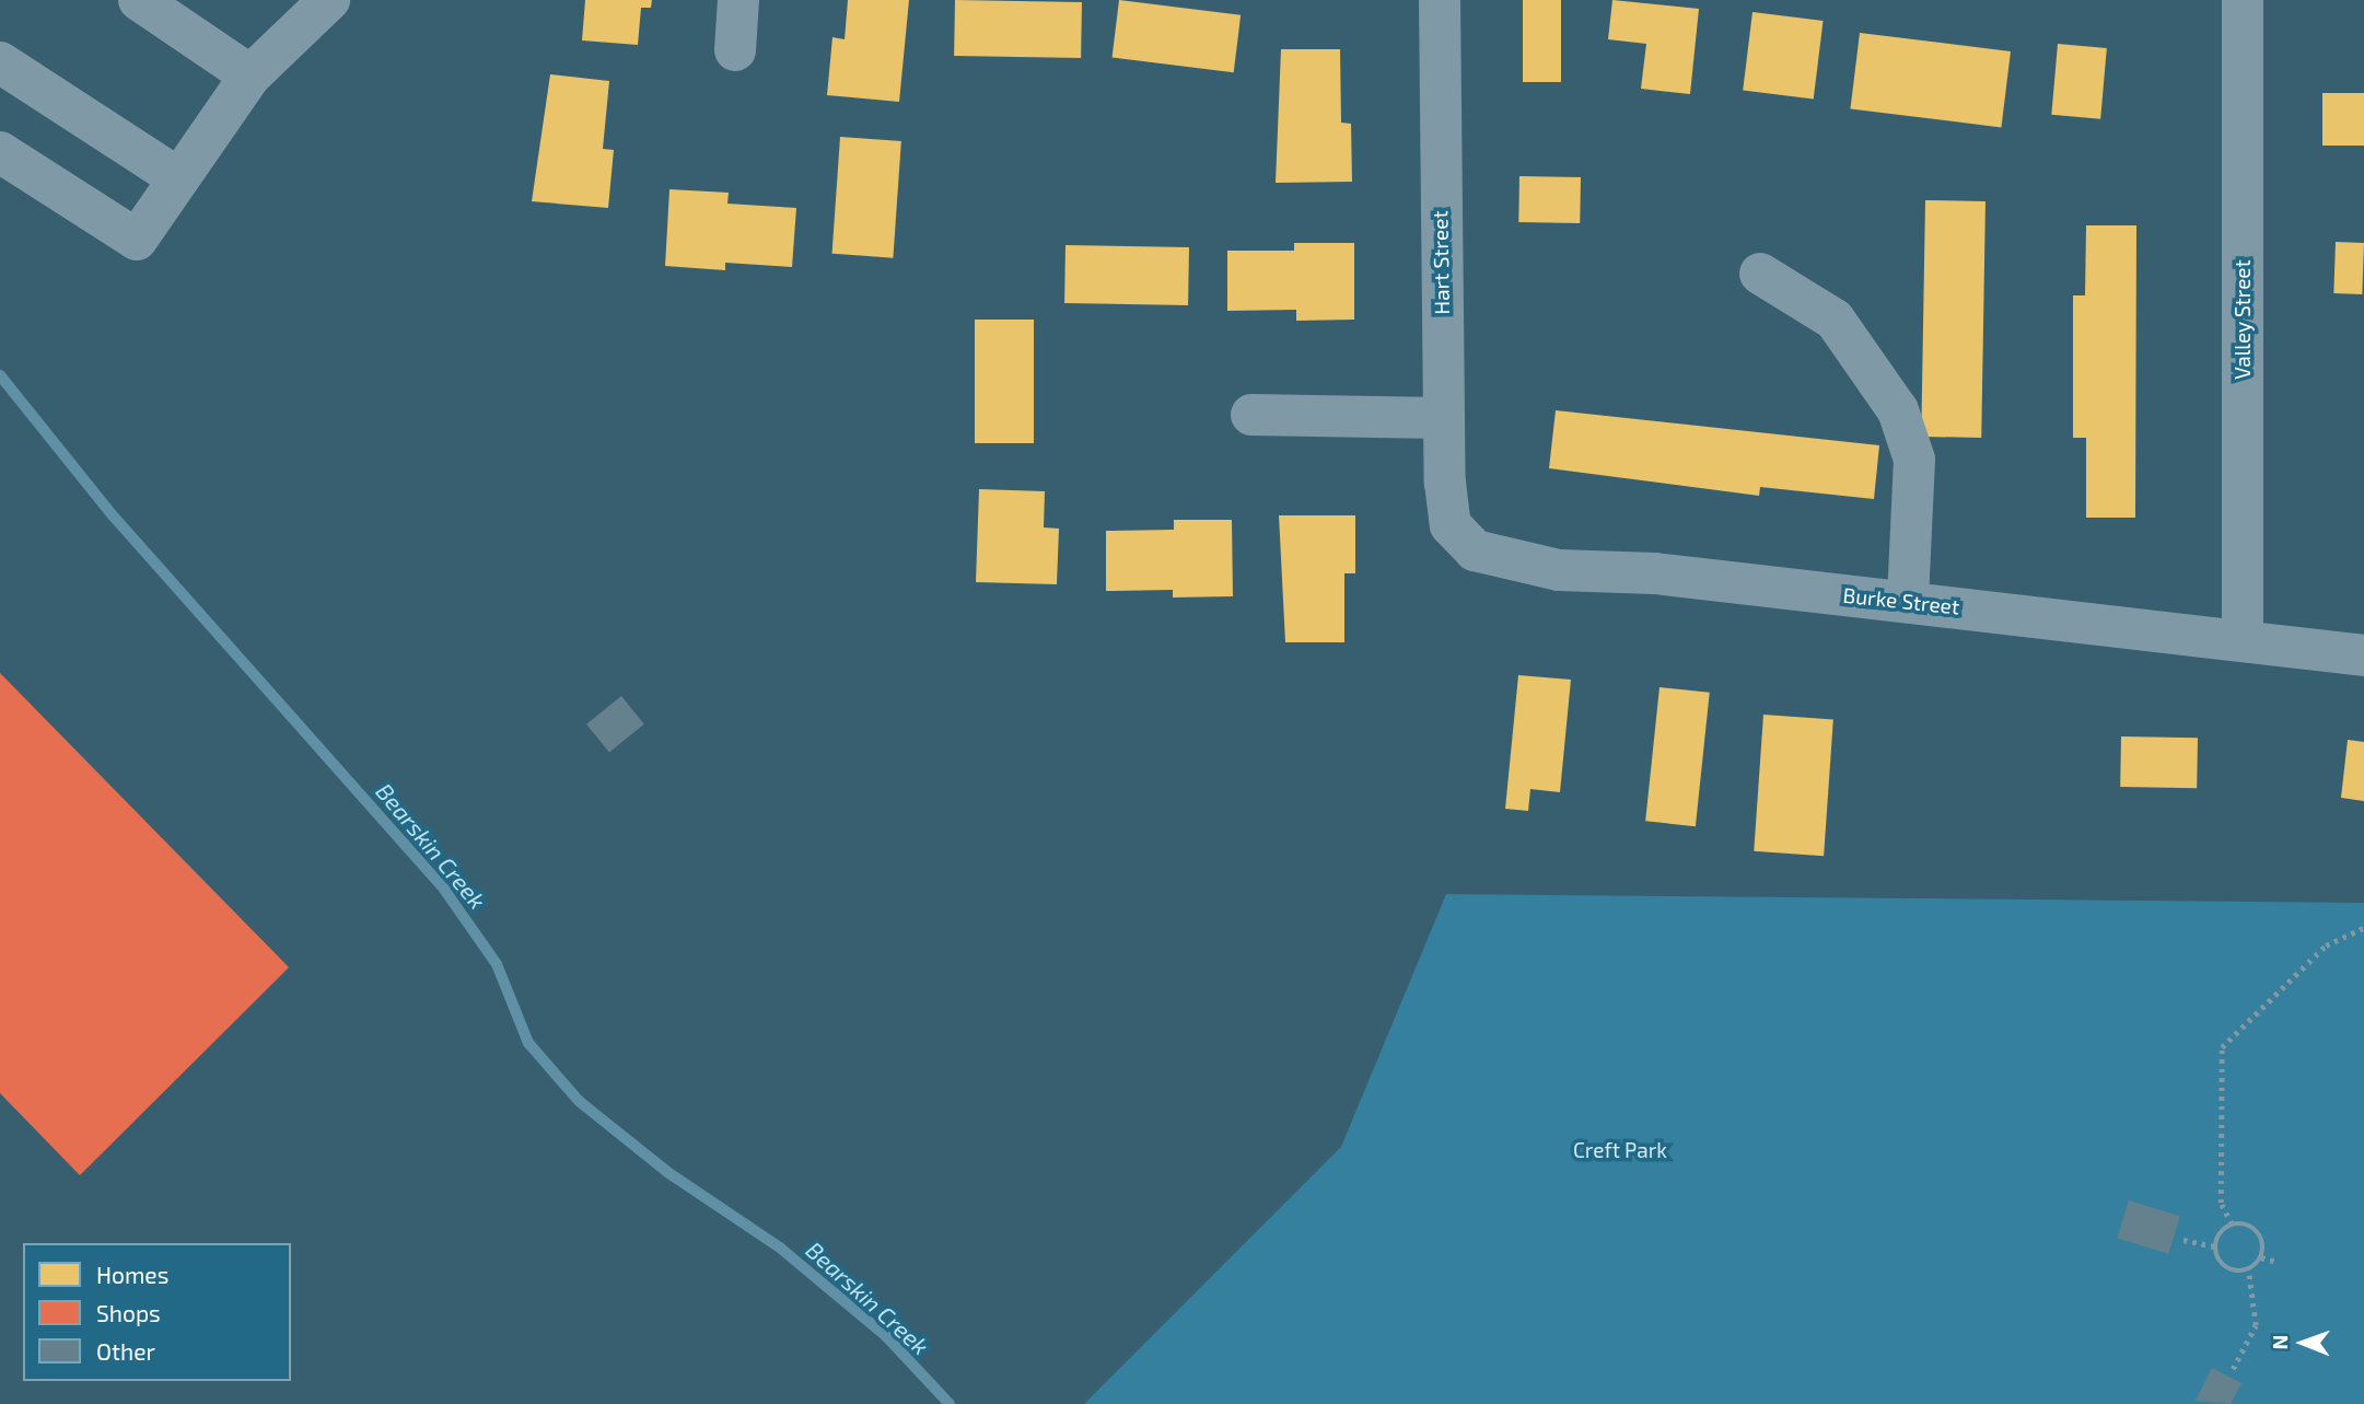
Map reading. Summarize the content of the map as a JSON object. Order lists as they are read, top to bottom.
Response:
{
  "streets": {
    "street": ["Hart Street", "Valley Street", "Burke Street"]
  },
  "crossings": [
    ["Hart Street", "Burke Street"],
    ["Valley Street", "Burke Street"]
  ],
  "water": ["Bearskin Creek"],
  "parks": ["Creft Park"],
  "legend": ["Homes", "Shops", "Other"],
  "north": "left"
}
